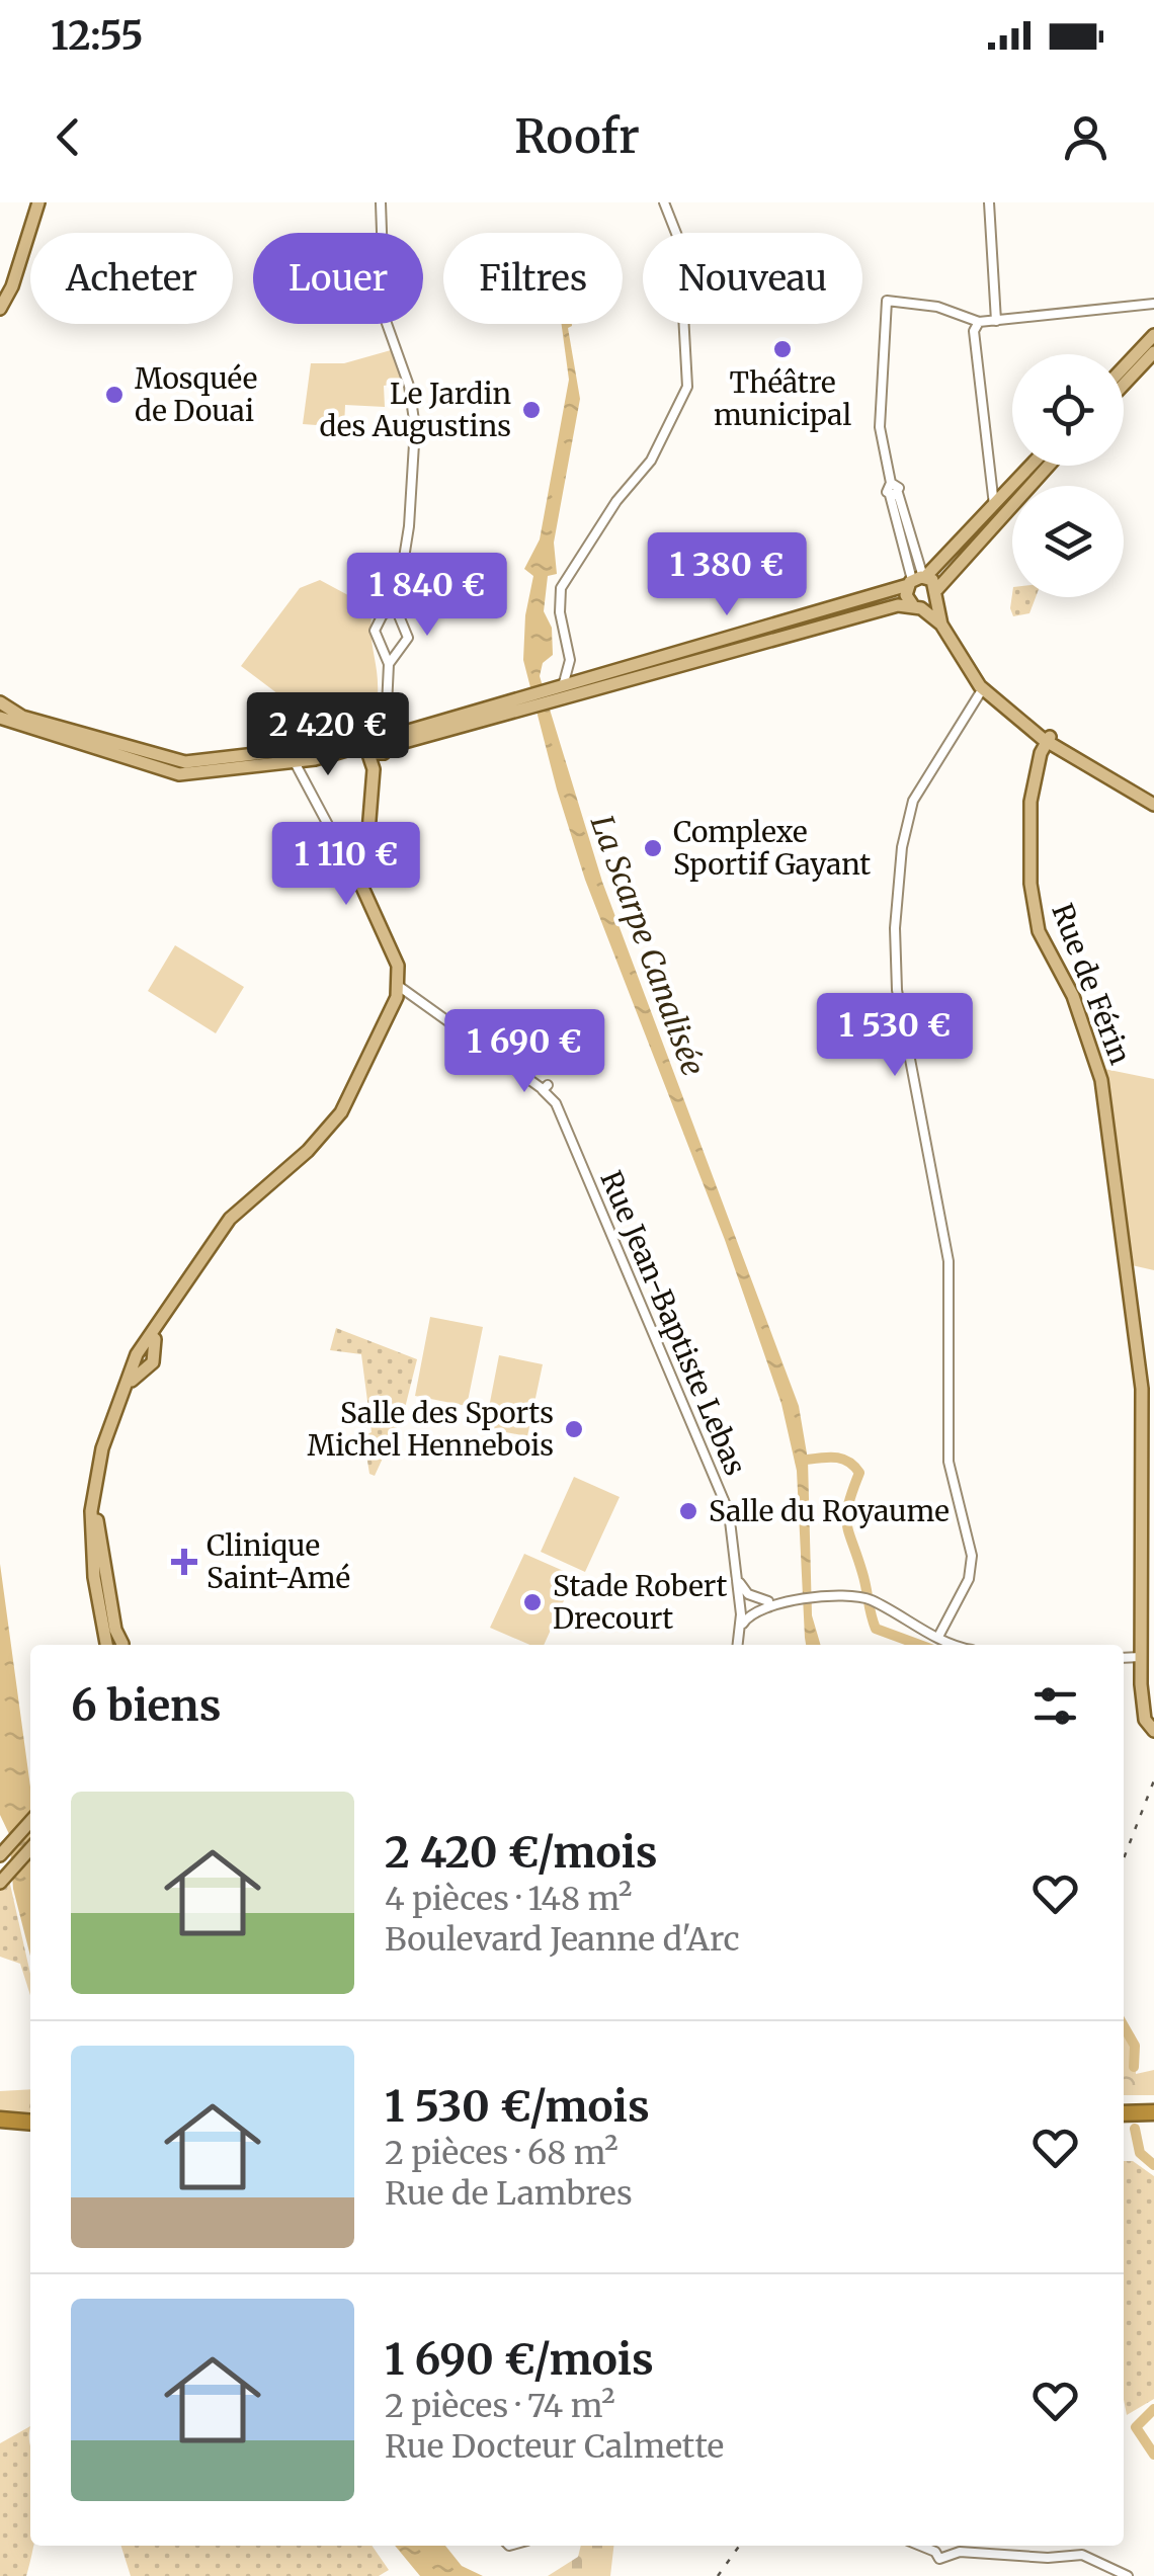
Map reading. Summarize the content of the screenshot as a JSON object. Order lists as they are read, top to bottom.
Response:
{
  "streets": {
    "main road": ["Rue de Férin"],
    "street": ["Rue Jean-Baptiste Lebas"]
  },
  "water": ["La Scarpe Canalisée"],
  "places": {
    "other": [
      "Théâtre municipal",
      "Mosquée de Douai",
      "Le Jardin des Augustins",
      "Complexe Sportif Gayant",
      "Salle des Sports Michel Hennebois",
      "Salle du Royaume",
      "Stade Robert Drecourt"
    ],
    "health": ["Clinique Saint-Amé"]
  },
  "page": {
    "status": "12:55",
    "header": "Roofr",
    "chip": [
      "Acheter",
      "Louer",
      "Filtres",
      "Nouveau"
    ],
    "price": [
      "1 380 €",
      "1 840 €",
      "2 420 €",
      "1 110 €",
      "1 530 €",
      "1 690 €"
    ],
    "heading": "6 biens",
    "list": [
      {
        "name": "2 420 €/mois",
        "note": "4 pièces · 148 m² · Boulevard Jeanne d'Arc"
      },
      {
        "name": "1 530 €/mois",
        "note": "2 pièces · 68 m² · Rue de Lambres"
      },
      {
        "name": "1 690 €/mois",
        "note": "2 pièces · 74 m² · Rue Docteur Calmette"
      }
    ]
  }
}
